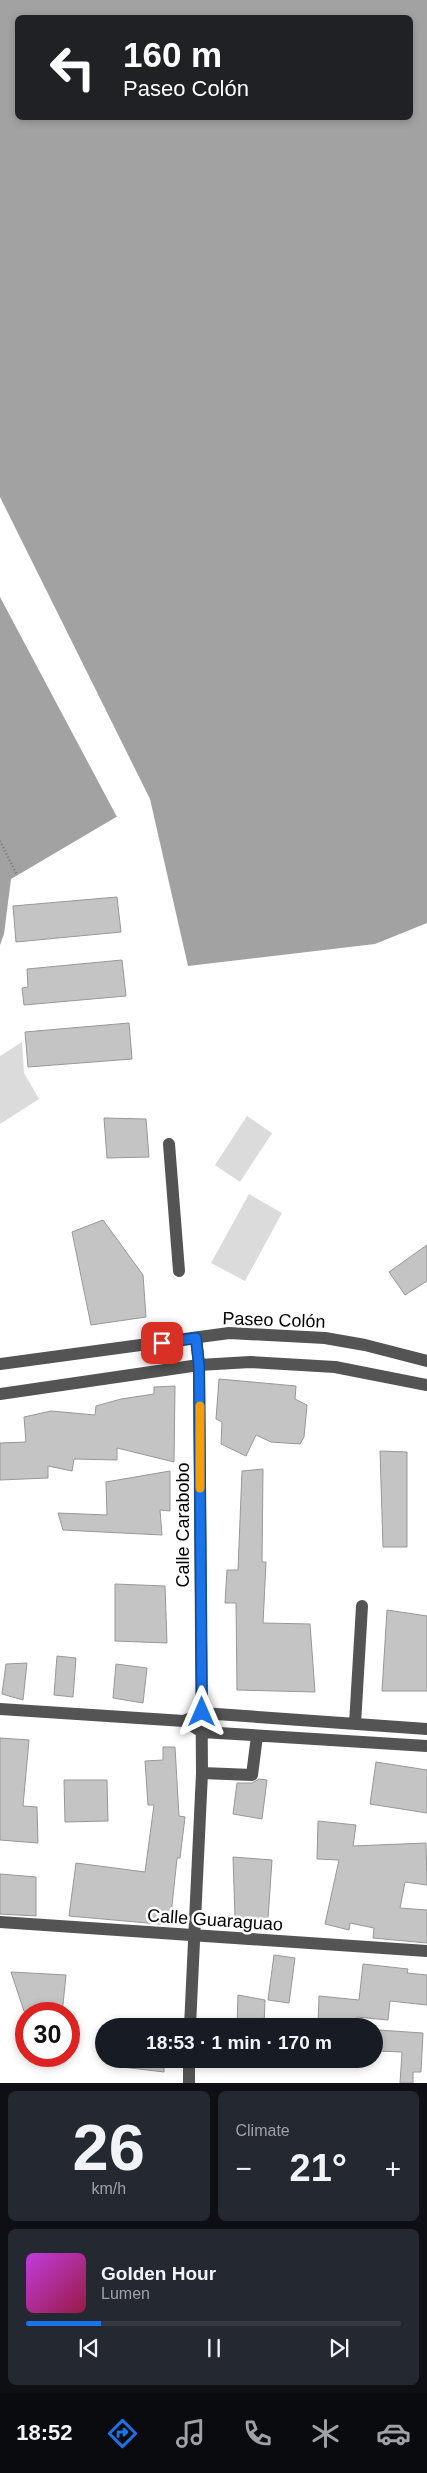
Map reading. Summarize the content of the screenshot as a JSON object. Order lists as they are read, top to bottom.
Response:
{
  "streets": {
    "street": ["Paseo Colón", "Calle Carabobo", "Calle Guaraguao"]
  },
  "crossings": [
    ["Paseo Colón", "Calle Carabobo"],
    ["Calle Carabobo", "Calle Guaraguao"]
  ],
  "page": {
    "turn": ["160 m", "Paseo Colón"],
    "limit": "30",
    "trip": "18:53 · 1 min · 170 m",
    "tile": [
      ["26", "km/h"],
      "Climate"
    ],
    "heat": ["−", "21°", "+"],
    "song": ["Golden Hour", "Lumen"],
    "tabs": "18:52"
  }
}
